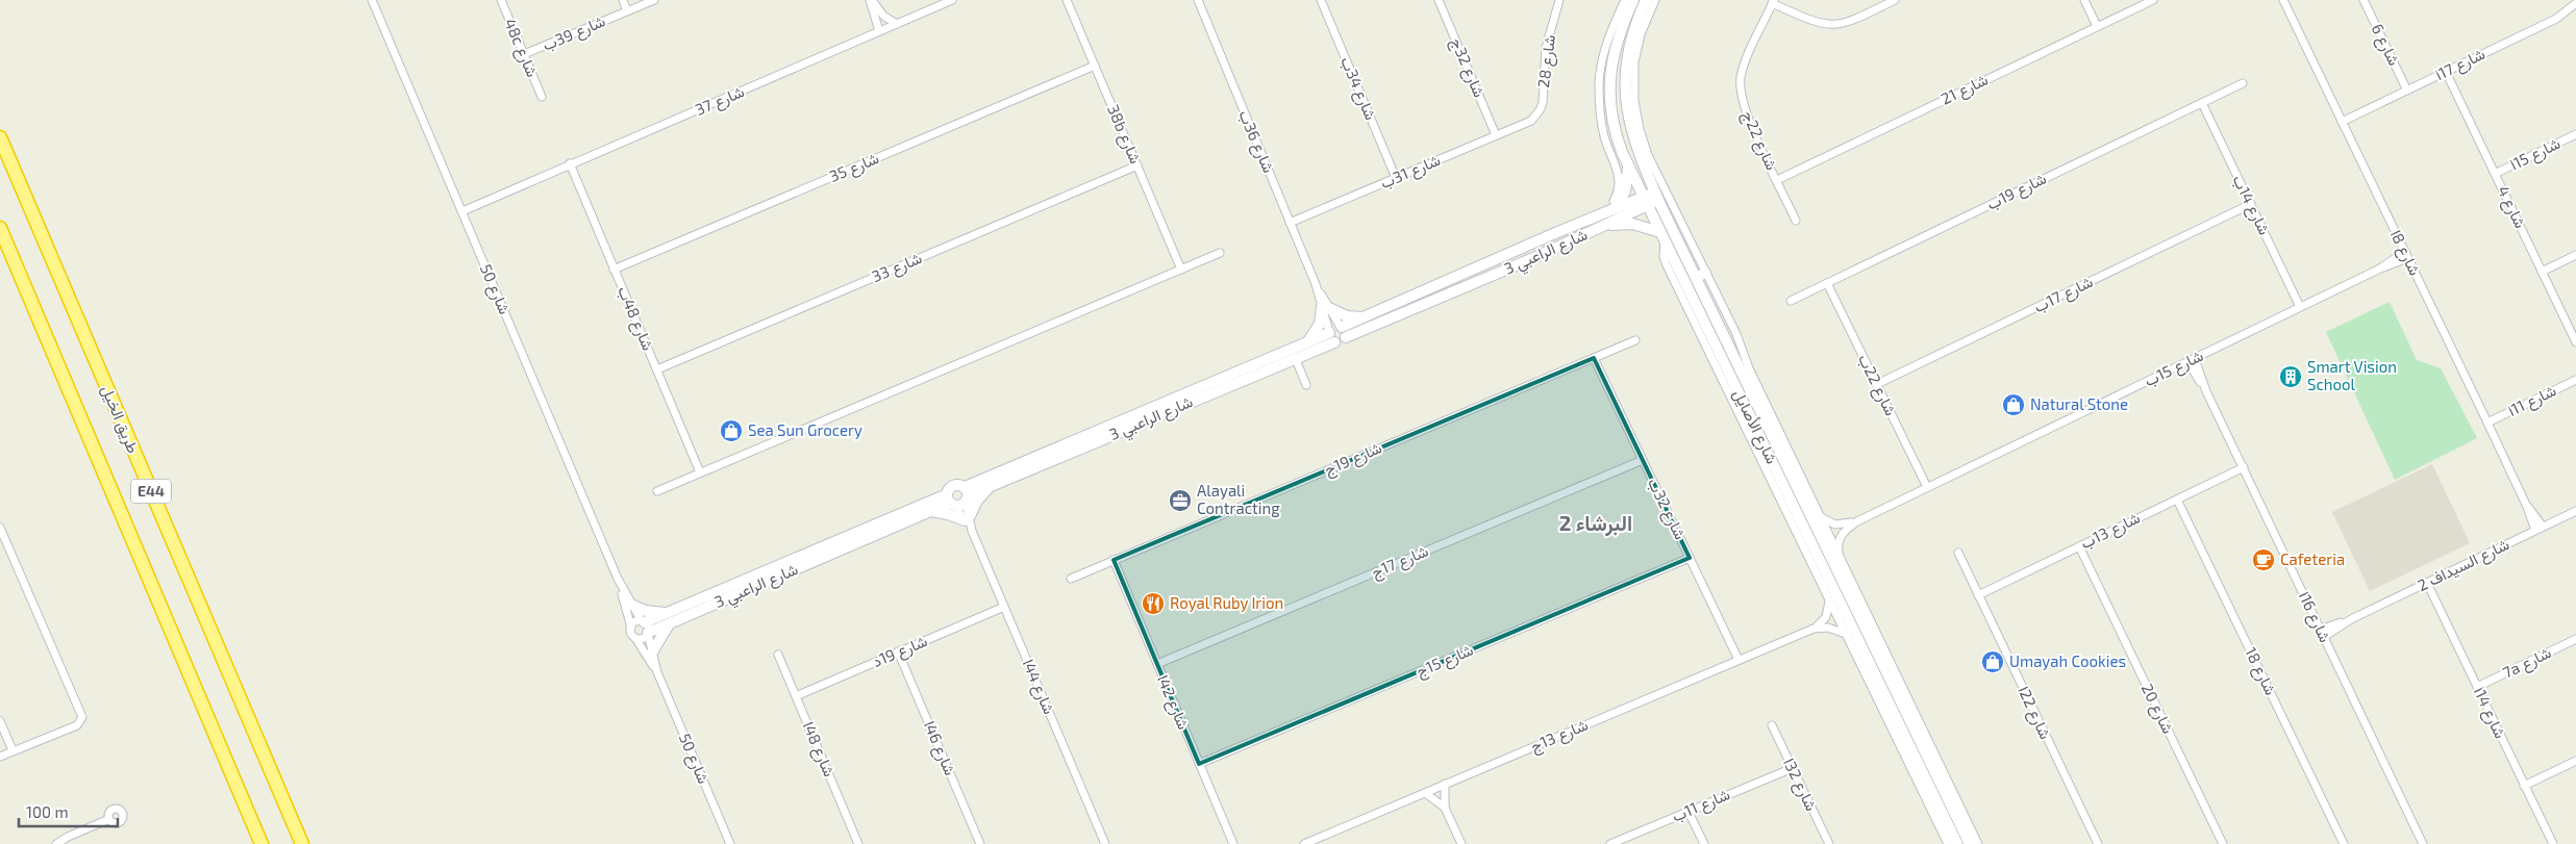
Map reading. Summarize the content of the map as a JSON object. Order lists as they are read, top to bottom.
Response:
{
  "streets": {
    "highway": ["طريق الخيل", "E44"],
    "street": [
      "شارع 39ب",
      "شارع 6",
      "48c شارع",
      "شارع 28",
      "شارع 17ا",
      "شارع 32ج",
      "شارع 34ب",
      "شارع 21",
      "شارع 37",
      "38b شارع",
      "شارع 22ج",
      "شارع 36ب",
      "شارع 15ا",
      "شارع 35",
      "شارع 31ب",
      "شارع 19ب",
      "شارع 14ب",
      "شارع 4",
      "شارع الراعبي 3",
      "شارع 8ا",
      "شارع 33",
      "شارع 50",
      "شارع 17ب",
      "شارع 48ب",
      "شارع 15ب",
      "شارع 22ب",
      "شارع 11ا",
      "شارع الأصايل",
      "شارع 19ج",
      "شارع 32ب",
      "شارع 13ب",
      "شارع 17ج",
      "شارع السيداف 2",
      "شارع 16ا",
      "شارع 19د",
      "شارع 15ج",
      "7a شارع",
      "شارع 18",
      "شارع 44ا",
      "شارع 42ا",
      "شارع 20",
      "شارع 22ا",
      "شارع 14ا",
      "شارع 13ج",
      "شارع 46ا",
      "شارع 48ا",
      "شارع 32ا",
      "شارع 11ب"
    ]
  },
  "crossings": [
    ["شارع 39ب", "48c شارع"],
    ["شارع 6", "شارع 17ا"],
    ["شارع 28", "شارع 31ب"],
    ["شارع 17ا", "شارع 4"],
    ["شارع 17ا", "شارع 8ا"],
    ["شارع 32ج", "شارع 31ب"],
    ["شارع 34ب", "شارع 31ب"],
    ["شارع 21", "شارع 22ج"],
    ["شارع 37", "شارع 50"],
    ["شارع 37", "شارع 48ب"],
    ["38b شارع", "شارع 35"],
    ["38b شارع", "شارع 33"],
    ["شارع 36ب", "شارع 31ب"],
    ["شارع 36ب", "شارع الراعبي 3"],
    ["شارع 15ا", "شارع 4"],
    ["شارع 35", "شارع 48ب"],
    ["شارع 19ب", "شارع 14ب"],
    ["شارع 19ب", "شارع 22ب"],
    ["شارع 14ب", "شارع 17ب"],
    ["شارع 14ب", "شارع 15ب"],
    ["شارع الراعبي 3", "شارع 50"],
    ["شارع الراعبي 3", "شارع الأصايل"],
    ["شارع الراعبي 3", "شارع 44ا"],
    ["شارع 8ا", "شارع 15ب"],
    ["شارع 8ا", "شارع 11ا"],
    ["شارع 8ا", "شارع السيداف 2"],
    ["شارع 33", "شارع 48ب"],
    ["شارع 17ب", "شارع 22ب"],
    ["شارع 15ب", "شارع 22ب"],
    ["شارع 15ب", "شارع 16ا"],
    ["شارع 19ج", "شارع 32ب"],
    ["شارع 19ج", "شارع 42ا"],
    ["شارع 32ب", "شارع 17ج"],
    ["شارع 32ب", "شارع 15ج"],
    ["شارع 32ب", "شارع 13ج"],
    ["شارع 13ب", "شارع 16ا"],
    ["شارع 13ب", "شارع 18"],
    ["شارع 13ب", "شارع 20"],
    ["شارع 13ب", "شارع 22ا"],
    ["شارع 17ج", "شارع 42ا"],
    ["شارع السيداف 2", "شارع 16ا"],
    ["شارع السيداف 2", "شارع 14ا"],
    ["شارع 19د", "شارع 44ا"],
    ["شارع 19د", "شارع 46ا"],
    ["شارع 19د", "شارع 48ا"],
    ["شارع 15ج", "شارع 42ا"],
    ["7a شارع", "شارع 14ا"],
    ["شارع 32ا", "شارع 11ب"]
  ],
  "districts": ["البرشاء 2"],
  "places": {
    "building": ["Smart Vision School"],
    "shop": ["Natural Stone", "Sea Sun Grocery", "Umayah Cookies"],
    "office": ["Alayali Contracting"],
    "cafe": ["Cafeteria"],
    "restaurant": ["Royal Ruby Irion"]
  },
  "scale_bar": "100 m"
}
